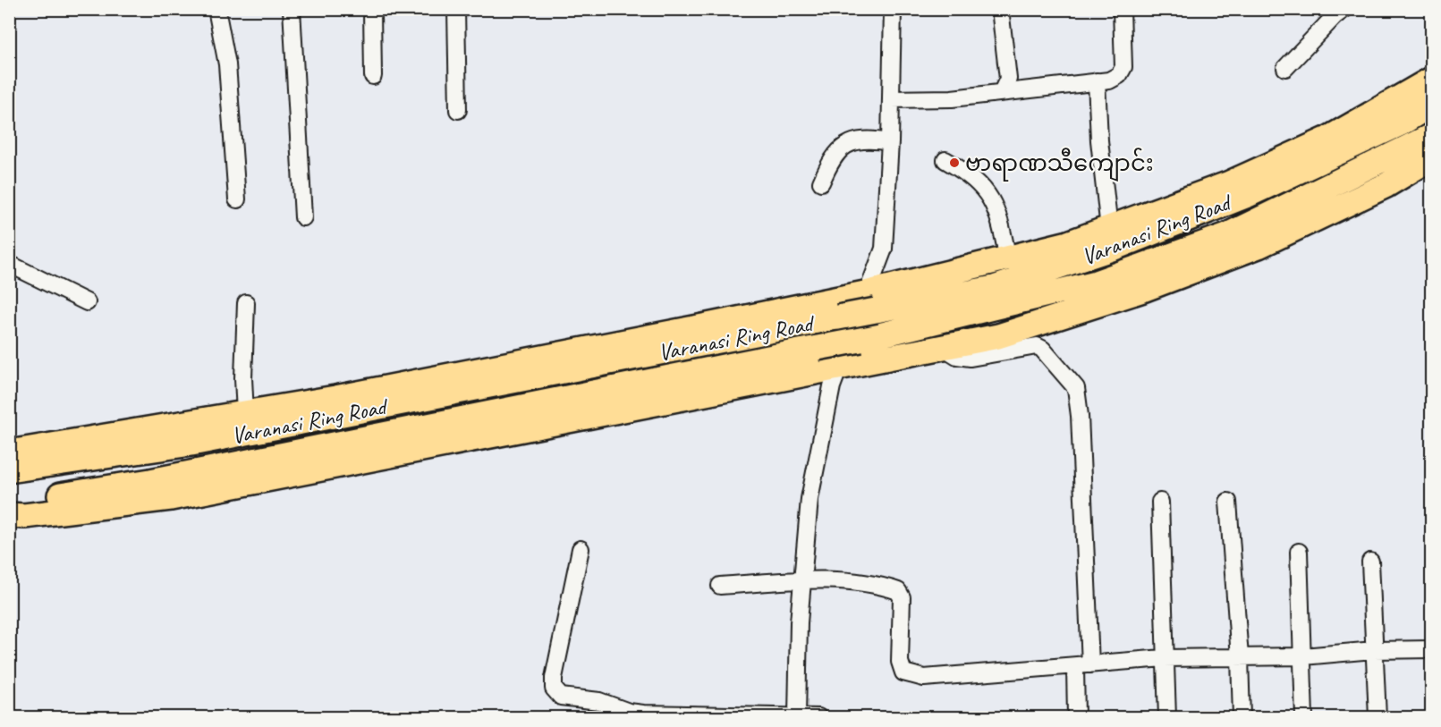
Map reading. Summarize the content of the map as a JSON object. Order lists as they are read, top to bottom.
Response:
{
  "streets": {
    "highway": ["Varanasi Ring Road"]
  },
  "places": ["ဗာရာဏသီကျောင်း"]
}
